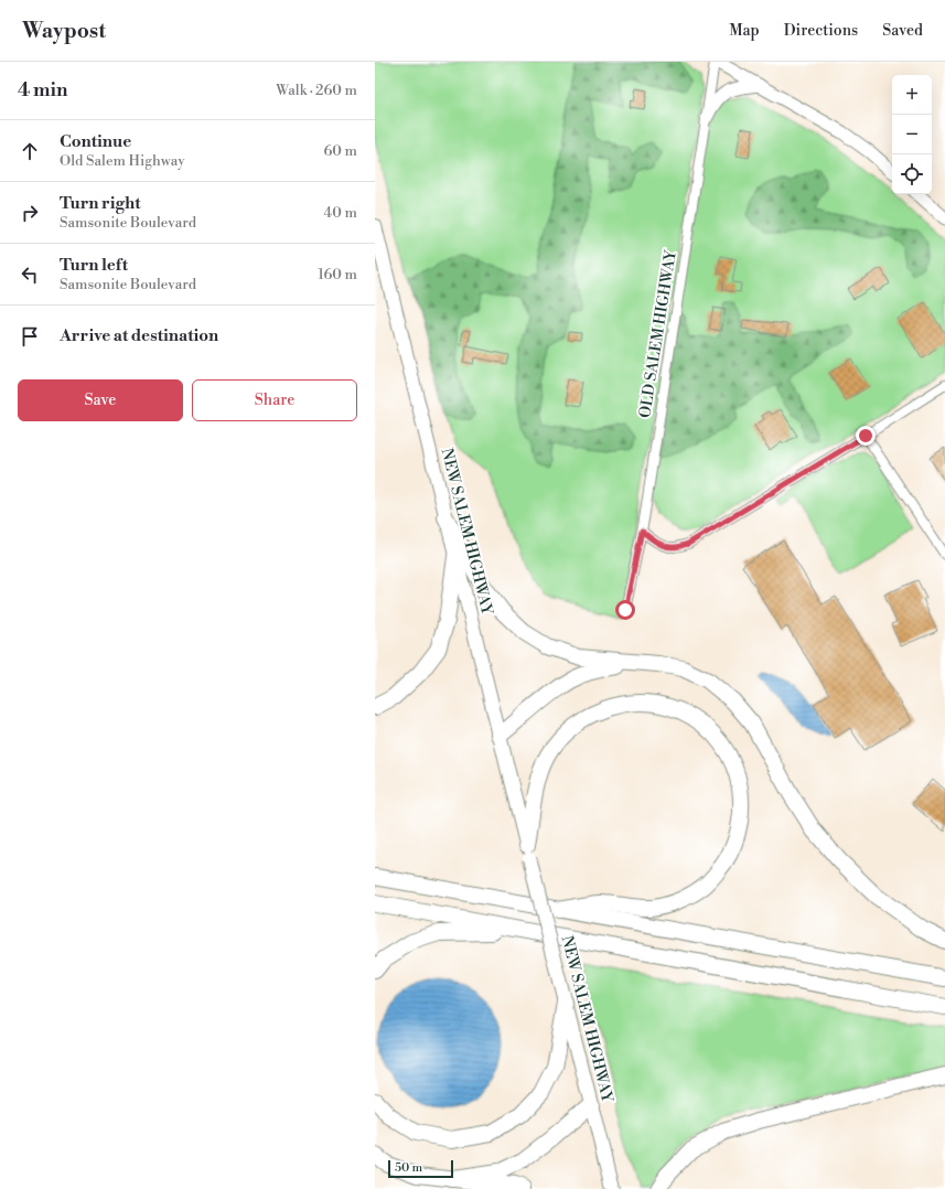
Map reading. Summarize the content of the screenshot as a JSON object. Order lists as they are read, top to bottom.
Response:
{
  "streets": {
    "main road": ["NEW SALEM HIGHWAY"],
    "street": ["OLD SALEM HIGHWAY"]
  },
  "scale_bar": "50 m",
  "page": {
    "header": "Waypost",
    "nav": ["Map", "Directions", "Saved"],
    "heading": ["4 min", "Walk · 260 m"],
    "map_buttons": ["+", "−"],
    "list": [
      ["Continue", "Old Salem Highway", "60 m"],
      ["Turn right", "Samsonite Boulevard", "40 m"],
      ["Turn left", "Samsonite Boulevard", "160 m"],
      "Arrive at destination"
    ],
    "buttons": ["Save", "Share"],
    "scale": "50 m"
  }
}
